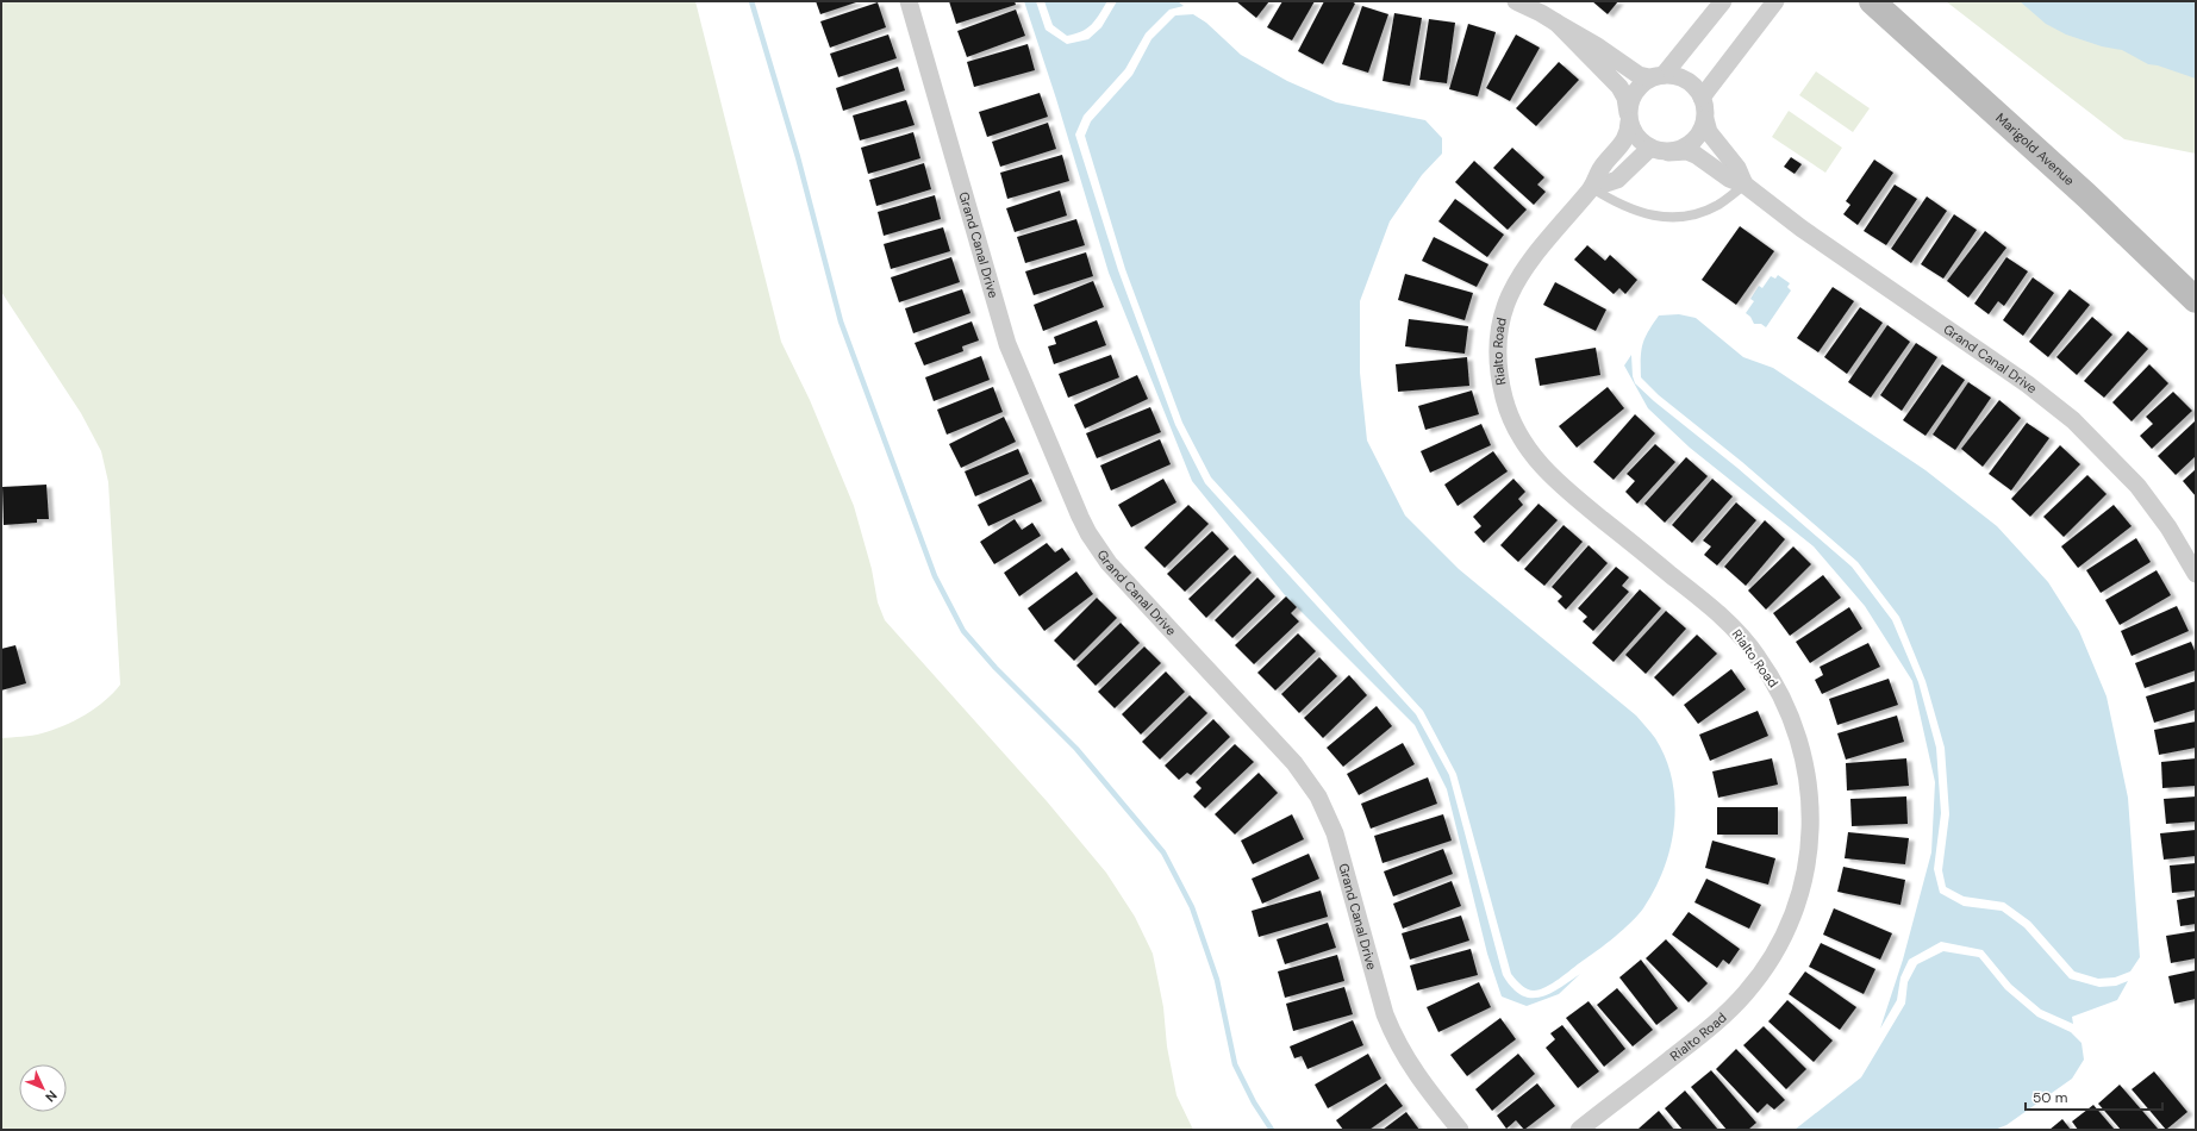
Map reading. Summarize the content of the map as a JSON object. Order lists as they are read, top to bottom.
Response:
{
  "streets": {
    "main road": ["Marigold Avenue"],
    "street": ["Grand Canal Drive", "Rialto Road"]
  },
  "crossings": [
    ["Grand Canal Drive", "Rialto Road"]
  ],
  "scale_bar": "50 m",
  "north": "bottom right"
}
